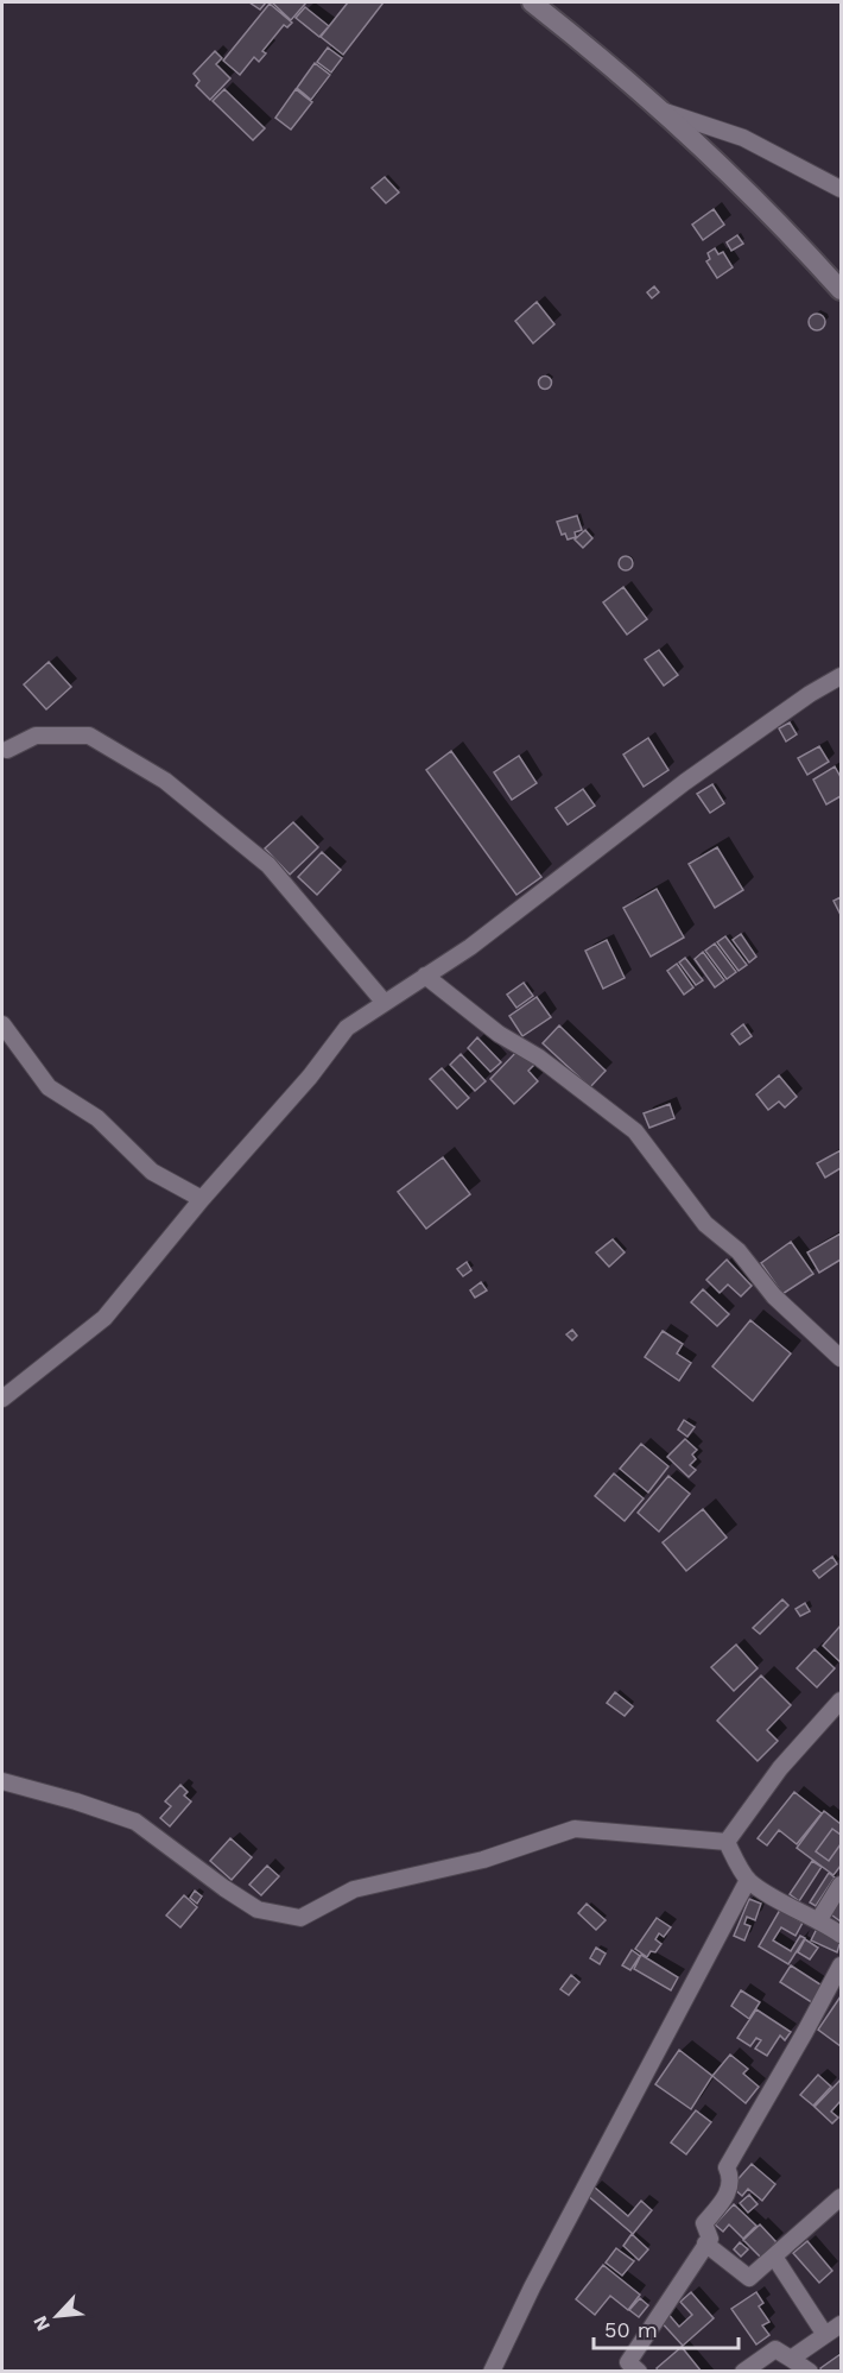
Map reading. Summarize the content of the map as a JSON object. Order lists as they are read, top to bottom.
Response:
{
  "scale_bar": "50 m",
  "north": "bottom left"
}
